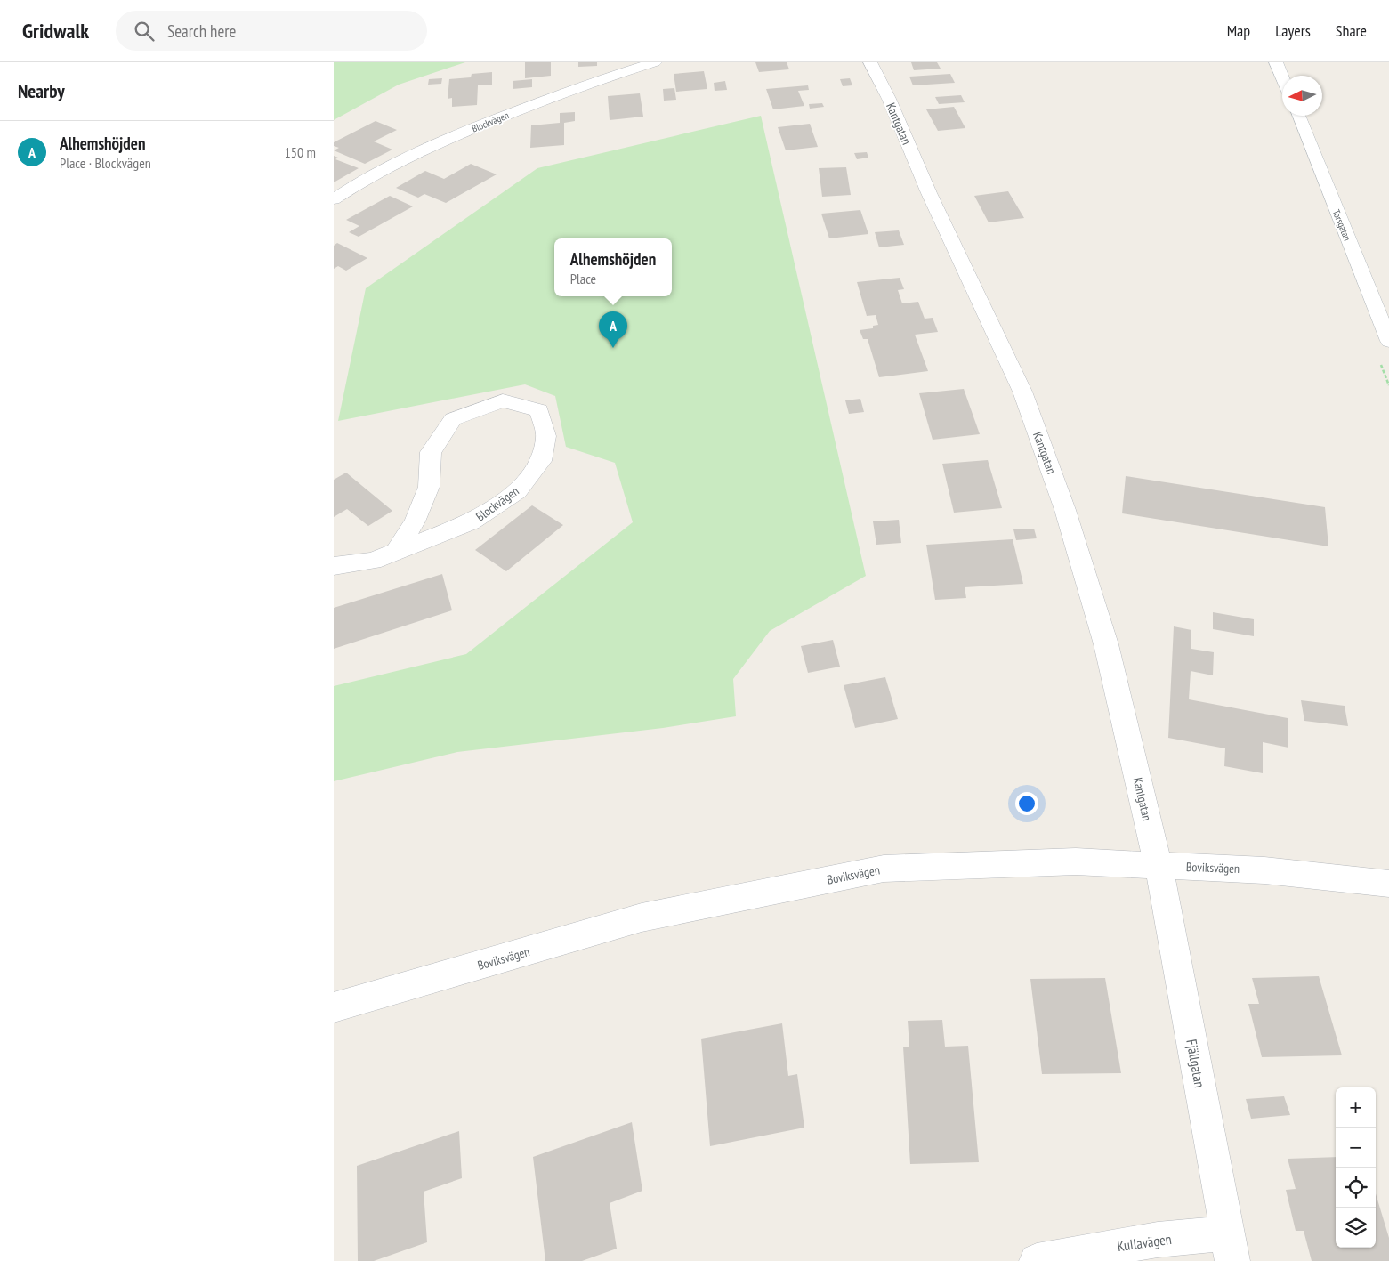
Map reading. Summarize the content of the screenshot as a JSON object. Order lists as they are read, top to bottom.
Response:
{
  "streets": {
    "street": [
      "Blockvägen",
      "Kantgatan",
      "Torsgatan",
      "Boviksvägen",
      "Fjällgatan",
      "Kullavägen"
    ]
  },
  "crossings": [
    ["Kantgatan", "Boviksvägen"],
    ["Kantgatan", "Fjällgatan"],
    ["Boviksvägen", "Fjällgatan"],
    ["Fjällgatan", "Kullavägen"]
  ],
  "north": "left",
  "page": {
    "header": "Gridwalk",
    "search": "Search here",
    "nav": ["Map", "Layers", "Share"],
    "heading": "Nearby",
    "list": [
      {
        "mark": "A",
        "name": "Alhemshöjden",
        "note": "Place · Blockvägen",
        "value": "150 m"
      }
    ],
    "popup": ["Alhemshöjden", "Place"],
    "pins": "A",
    "map_buttons": ["+", "−"]
  }
}
